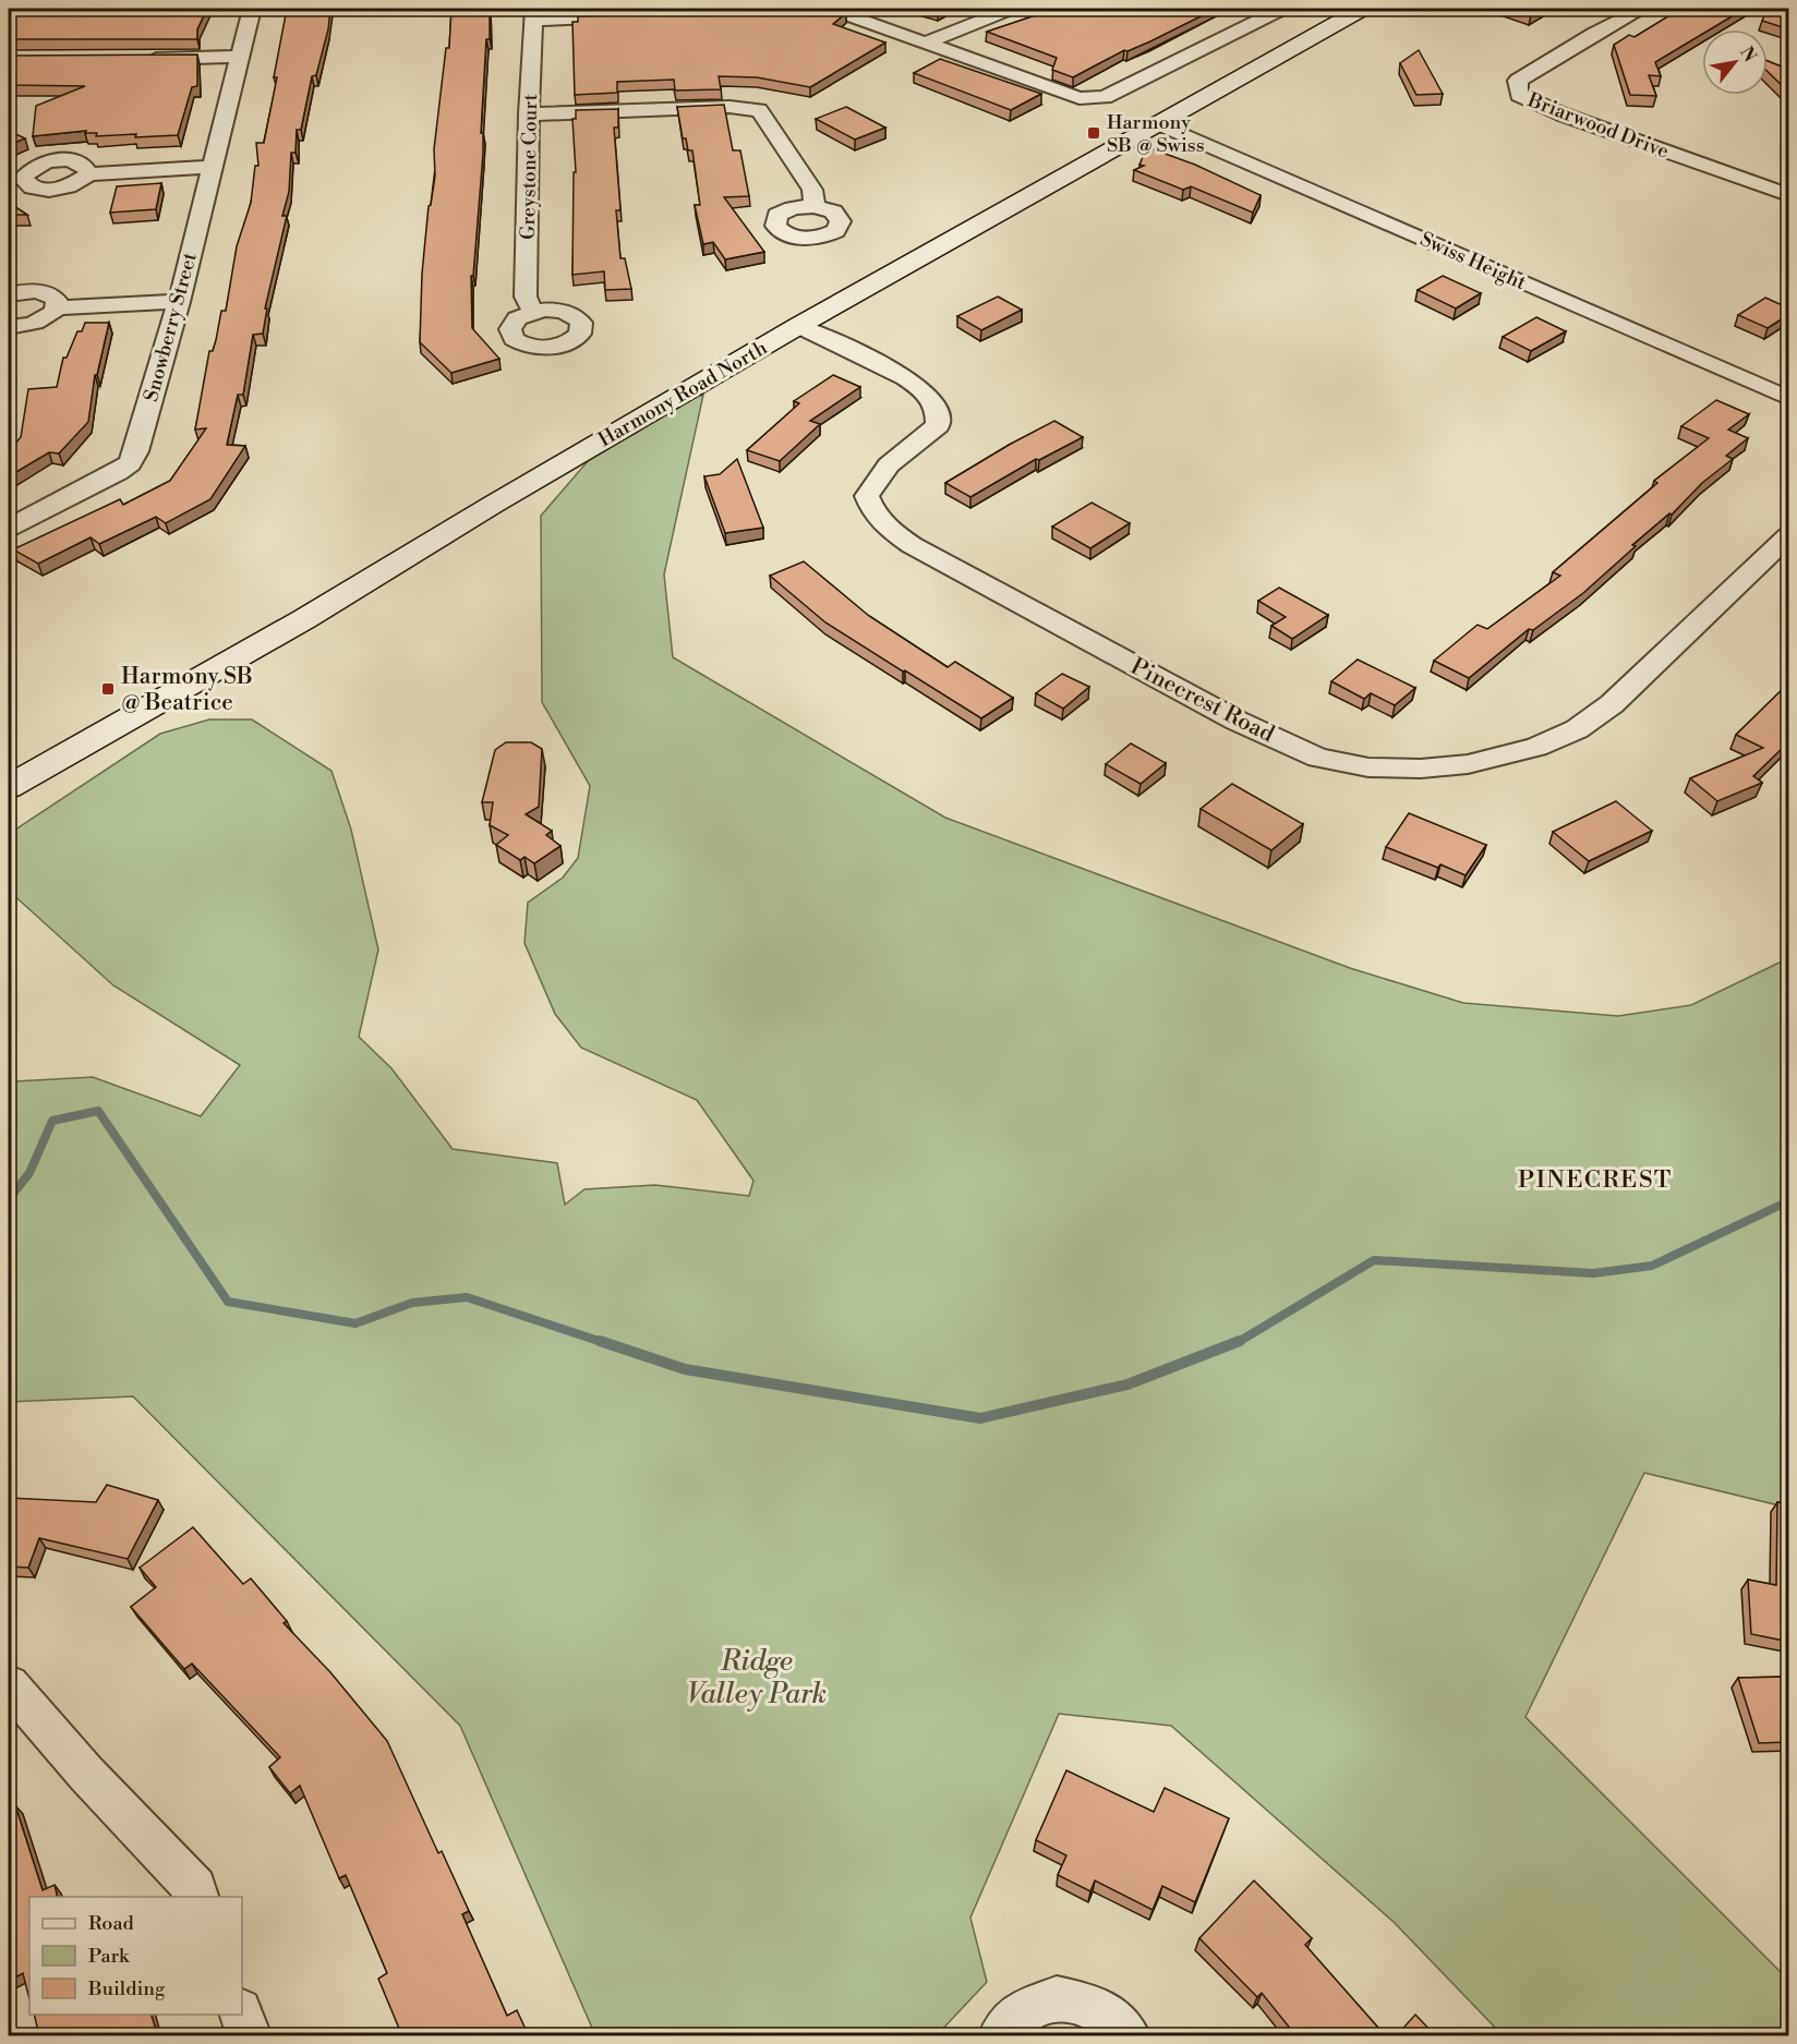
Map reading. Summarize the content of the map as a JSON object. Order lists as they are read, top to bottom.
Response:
{
  "streets": {
    "main road": ["Harmony Road North"],
    "street": [
      "Briarwood Drive",
      "Greystone Court",
      "Swiss Height",
      "Snowberry Street",
      "Pinecrest Road"
    ]
  },
  "crossings": [
    ["Swiss Height", "Harmony Road North"],
    ["Harmony Road North", "Pinecrest Road"]
  ],
  "districts": ["PINECREST"],
  "parks": ["Ridge Valley Park"],
  "places": {
    "transit": ["Harmony SB @ Swiss", "Harmony SB @ Beatrice"]
  },
  "legend": ["Road", "Park", "Building"],
  "north": "top right"
}
